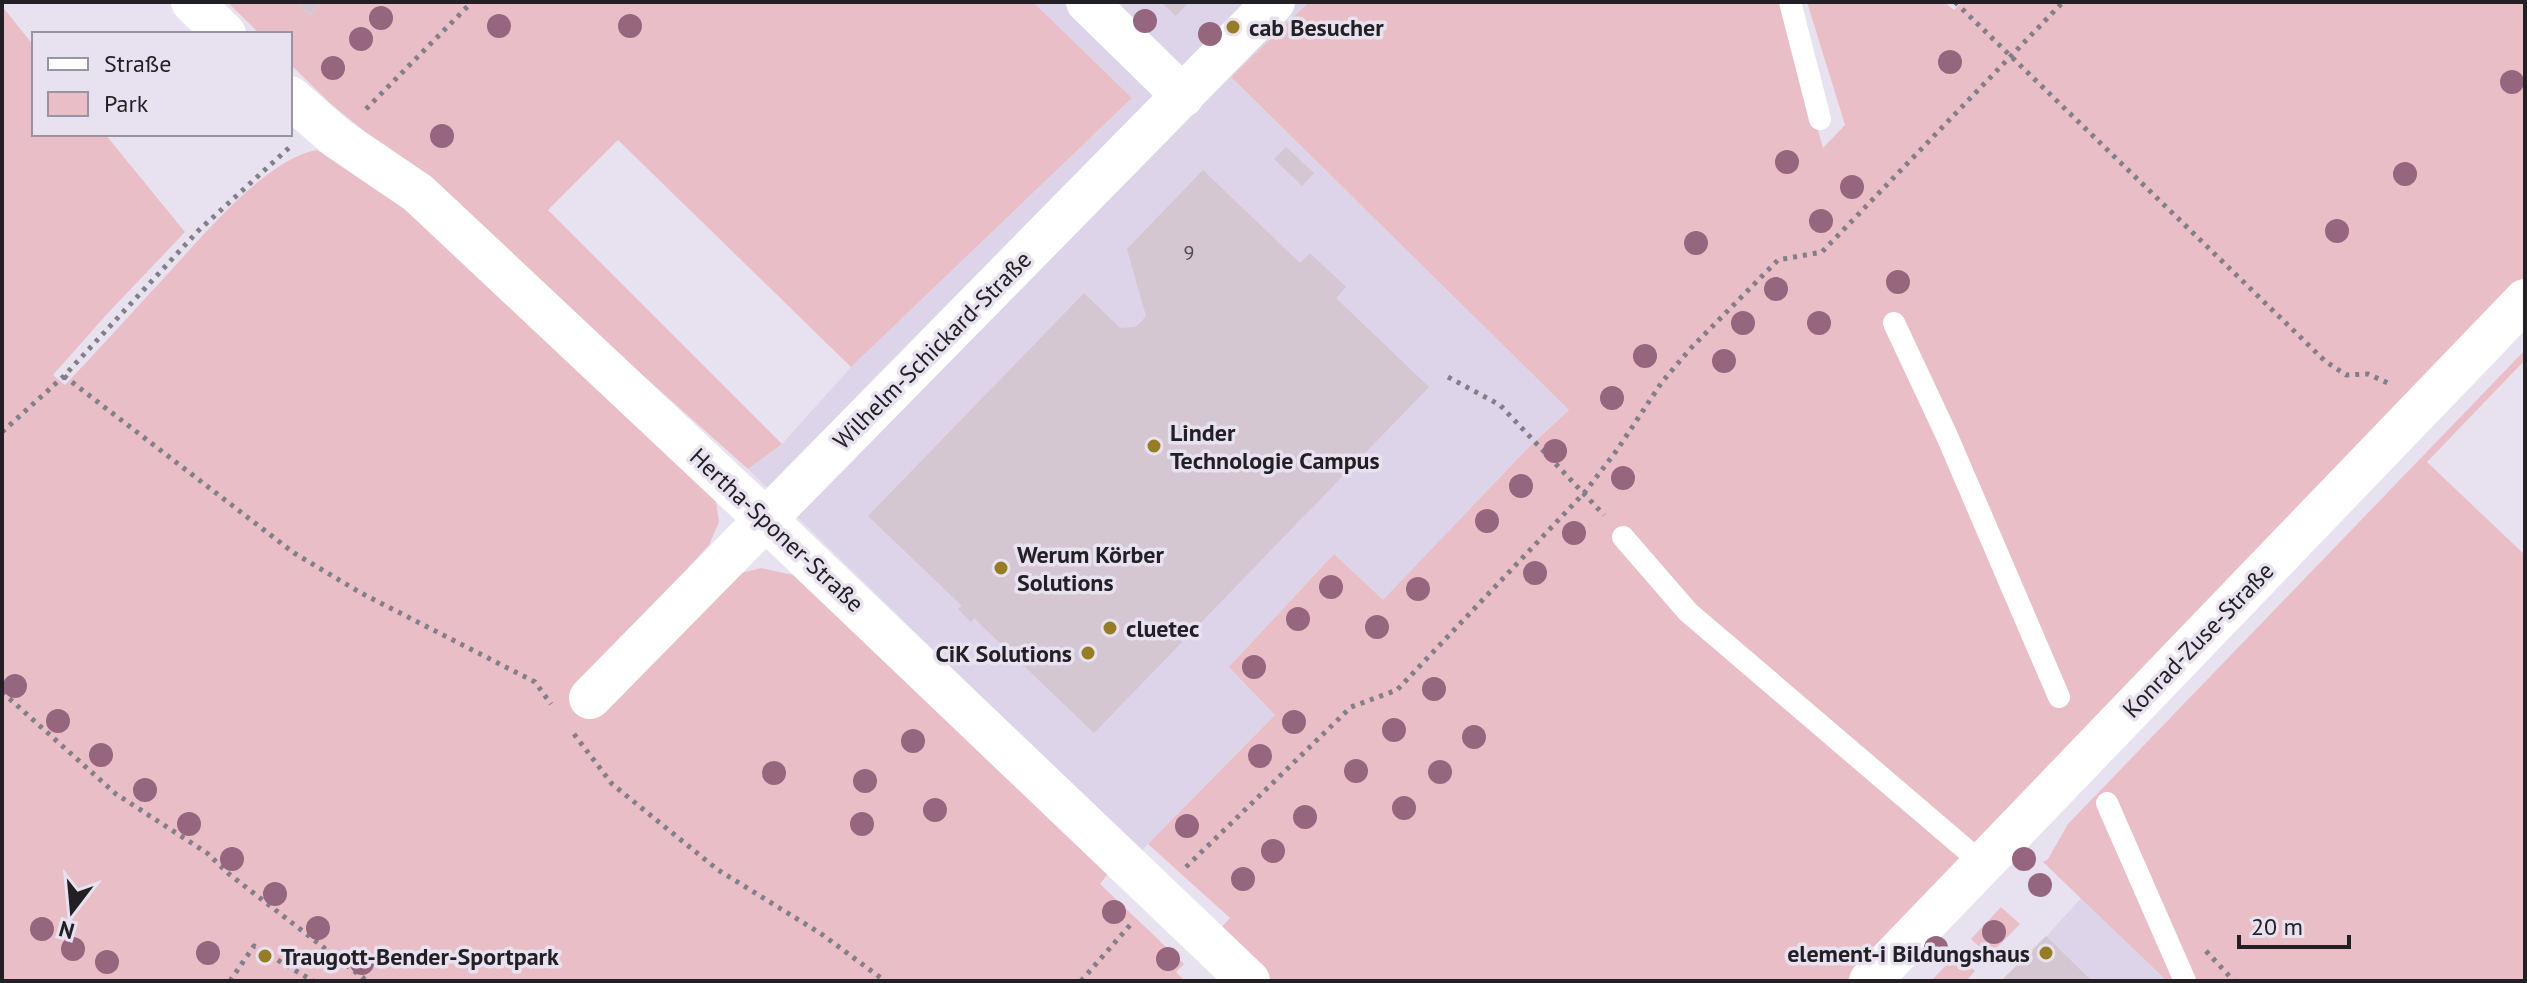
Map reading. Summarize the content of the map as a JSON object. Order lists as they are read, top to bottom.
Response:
{
  "streets": {
    "street": ["Wilhelm-Schickard-Straße", "Hertha-Sponer-Straße", "Konrad-Zuse-Straße"]
  },
  "crossings": [
    ["Wilhelm-Schickard-Straße", "Hertha-Sponer-Straße"]
  ],
  "places": [
    "cab Besucher",
    "Linder Technologie Campus",
    "Werum Körber Solutions",
    "cluetec",
    "CiK Solutions",
    "element-i Bildungshaus",
    "Traugott-Bender-Sportpark"
  ],
  "house_numbers": ["9"],
  "legend": ["Straße", "Park"],
  "scale_bar": "20 m",
  "north": "bottom"
}
